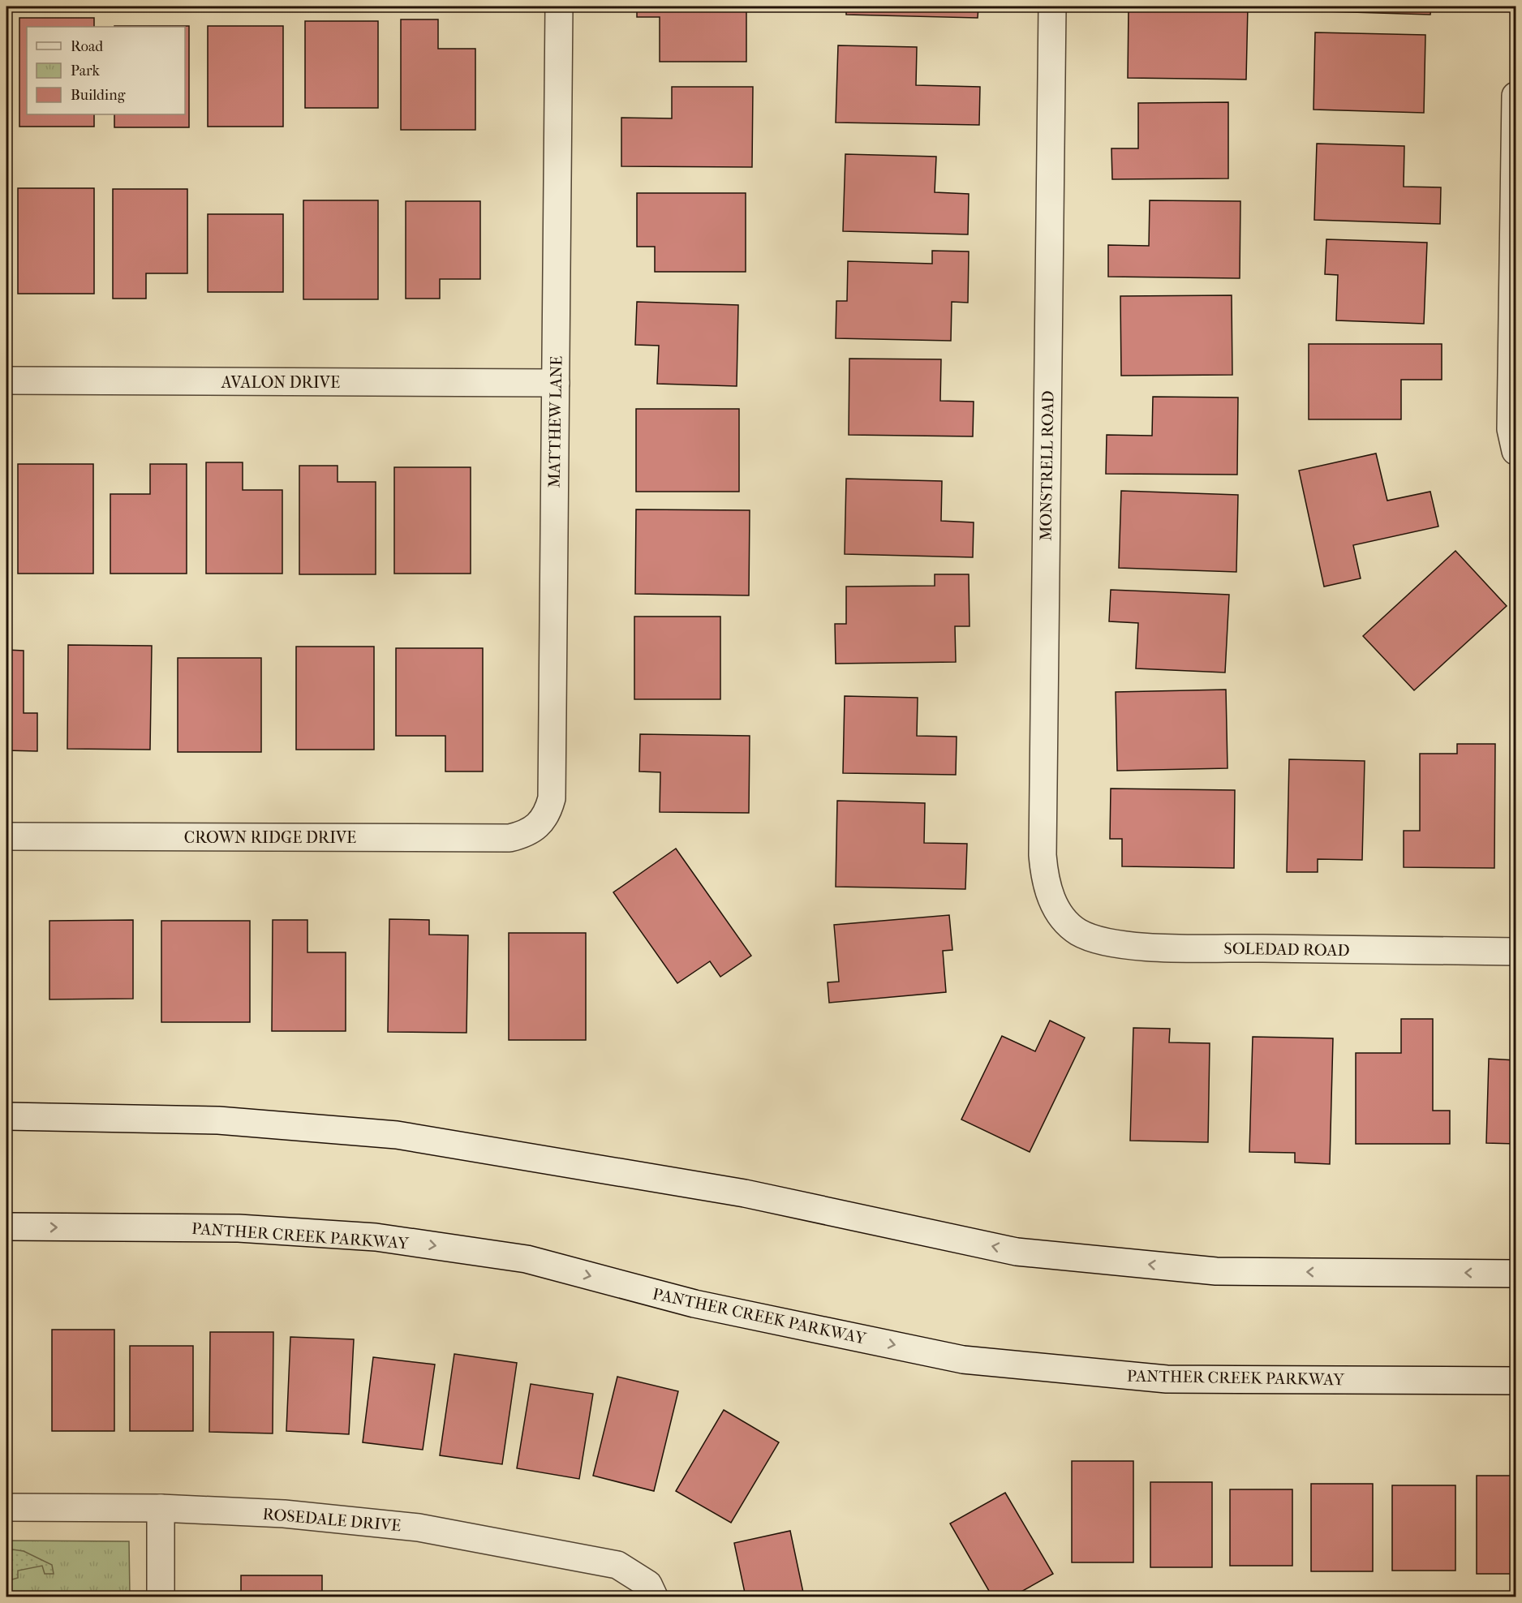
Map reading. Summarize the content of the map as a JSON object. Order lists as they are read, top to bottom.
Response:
{
  "streets": {
    "street": [
      "AVALON DRIVE",
      "MATTHEW LANE",
      "MONSTRELL ROAD",
      "CROWN RIDGE DRIVE",
      "SOLEDAD ROAD",
      "PANTHER CREEK PARKWAY",
      "ROSEDALE DRIVE"
    ]
  },
  "crossings": [
    ["AVALON DRIVE", "MATTHEW LANE"],
    ["MATTHEW LANE", "CROWN RIDGE DRIVE"],
    ["MONSTRELL ROAD", "SOLEDAD ROAD"]
  ],
  "legend": ["Road", "Park", "Building"]
}
